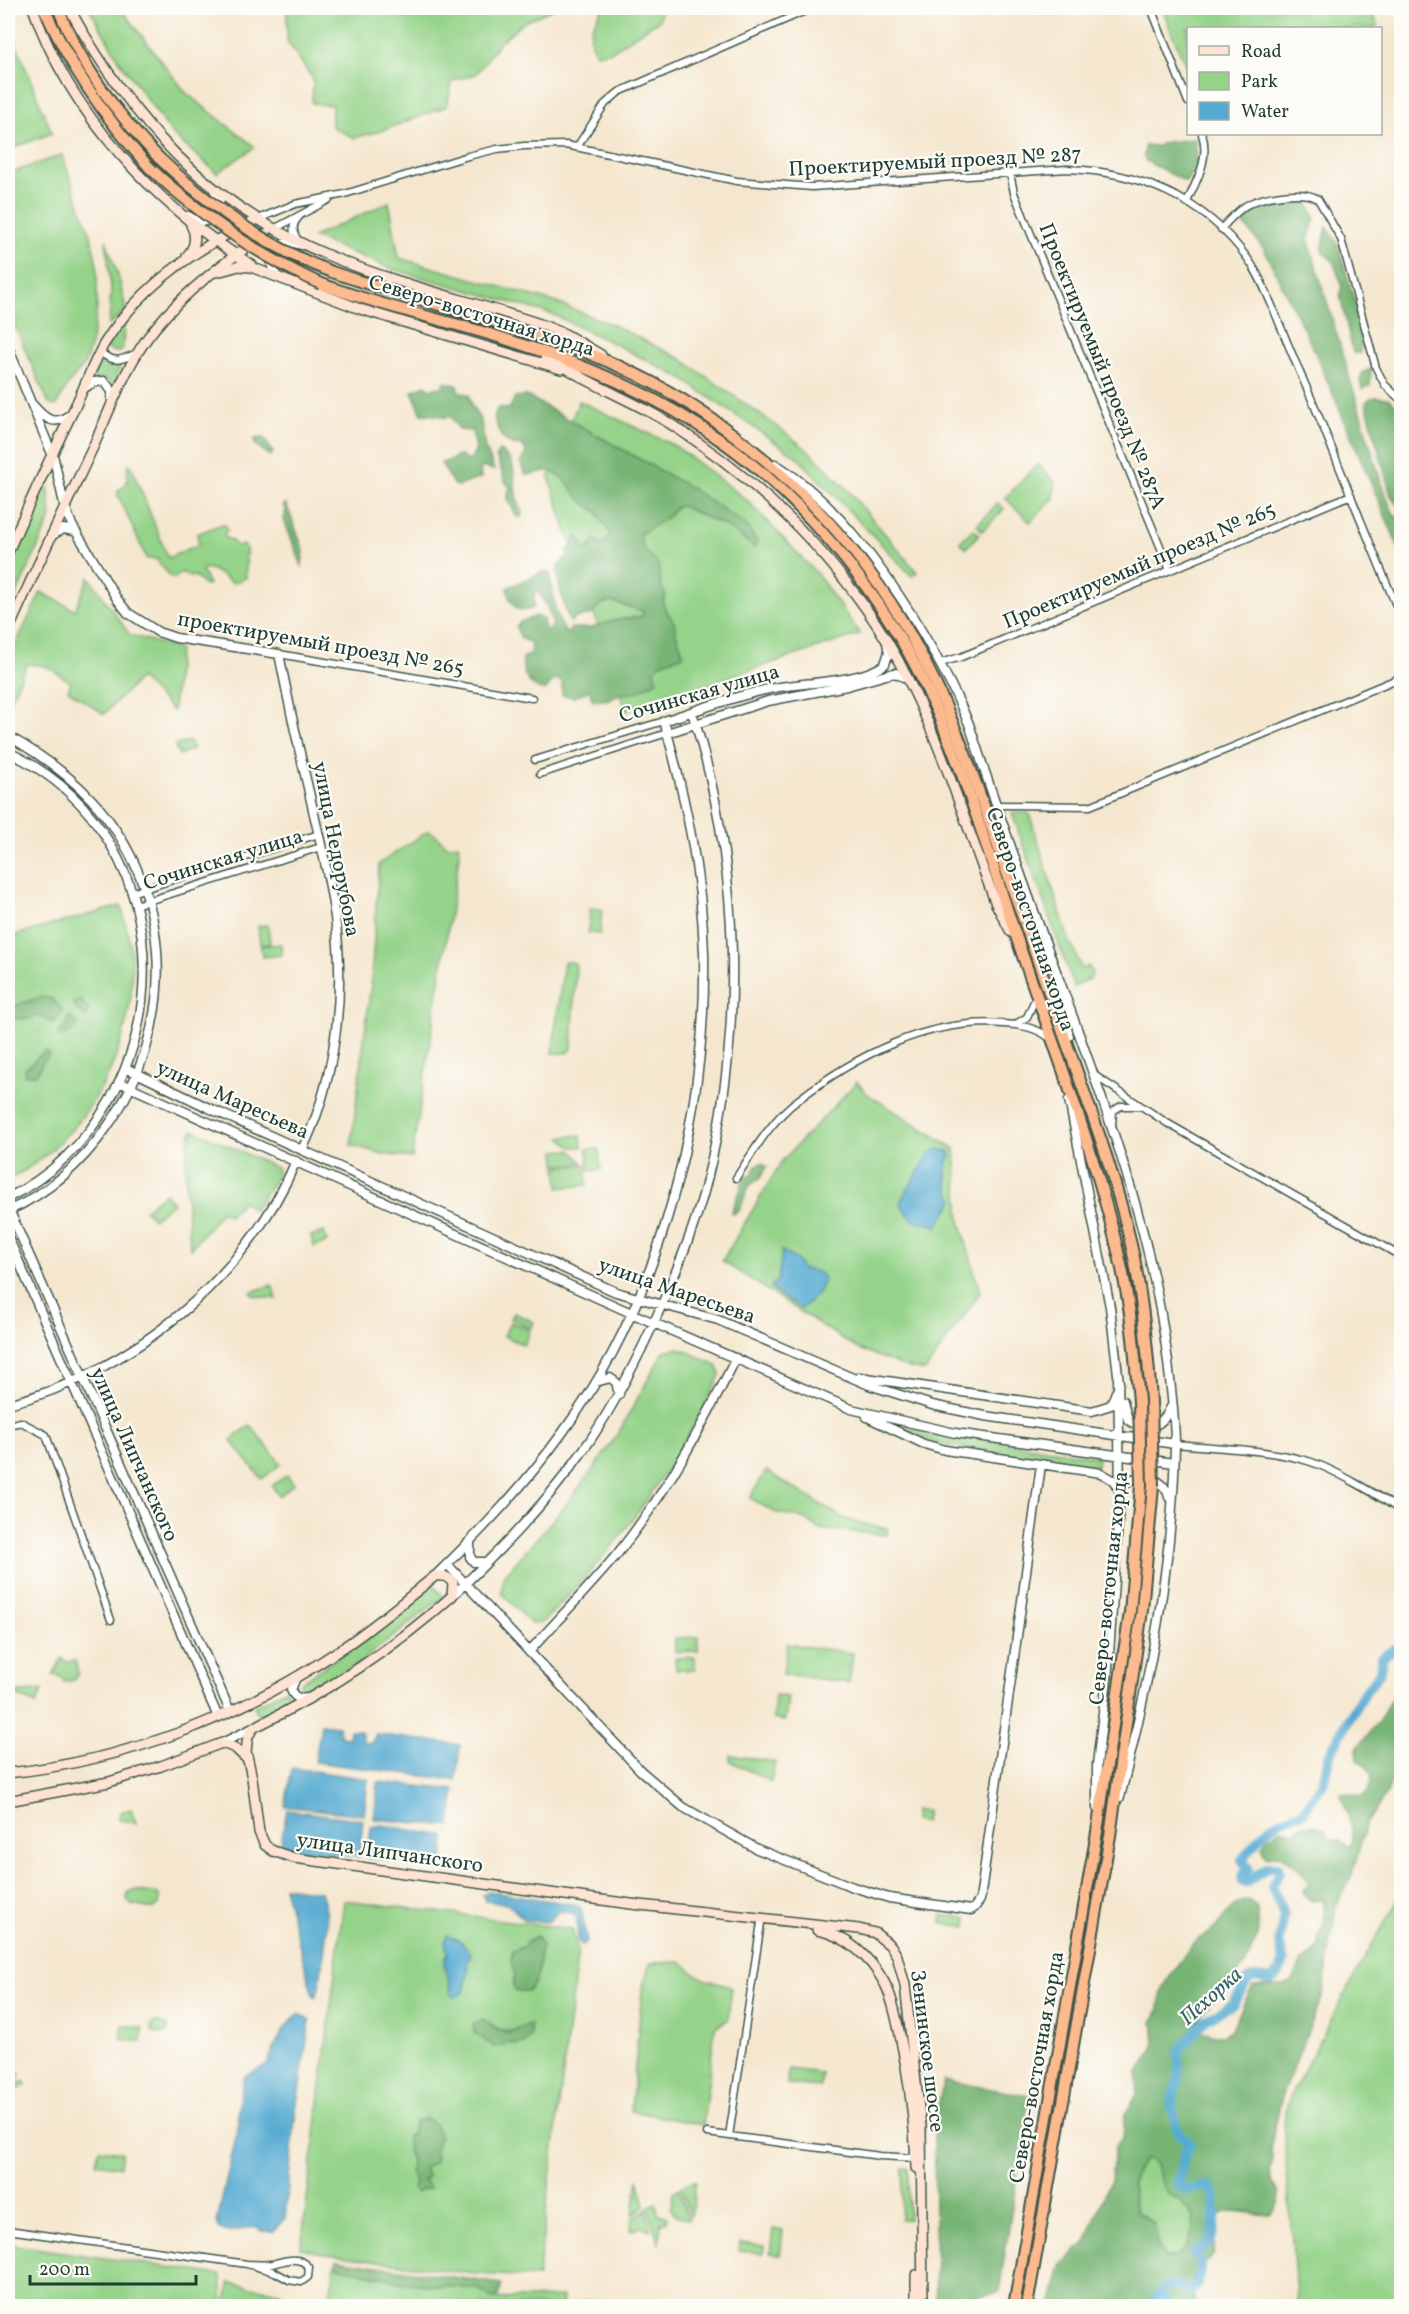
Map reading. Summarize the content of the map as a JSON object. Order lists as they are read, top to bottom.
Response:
{
  "streets": {
    "highway": ["Северо-восточная хорда"],
    "main road": ["улица Липчанского", "Зенинское шоссе"],
    "street": [
      "Проектируемый проезд № 287",
      "Проектируемый проезд № 287А",
      "Проектируемый проезд № 265",
      "проектируемый проезд № 265",
      "Сочинская улица",
      "улица Недорубова",
      "улица Маресьева"
    ]
  },
  "crossings": [
    ["Проектируемый проезд № 287", "Проектируемый проезд № 287А"],
    ["Проектируемый проезд № 287", "Проектируемый проезд № 265"],
    ["Проектируемый проезд № 287А", "Проектируемый проезд № 265"],
    ["проектируемый проезд № 265", "улица Недорубова"],
    ["Сочинская улица", "улица Недорубова"],
    ["улица Недорубова", "улица Маресьева"],
    ["улица Недорубова", "улица Липчанского"],
    ["улица Липчанского", "Зенинское шоссе"]
  ],
  "water": ["Пехорка"],
  "legend": ["Road", "Park", "Water"],
  "scale_bar": "200 m"
}
